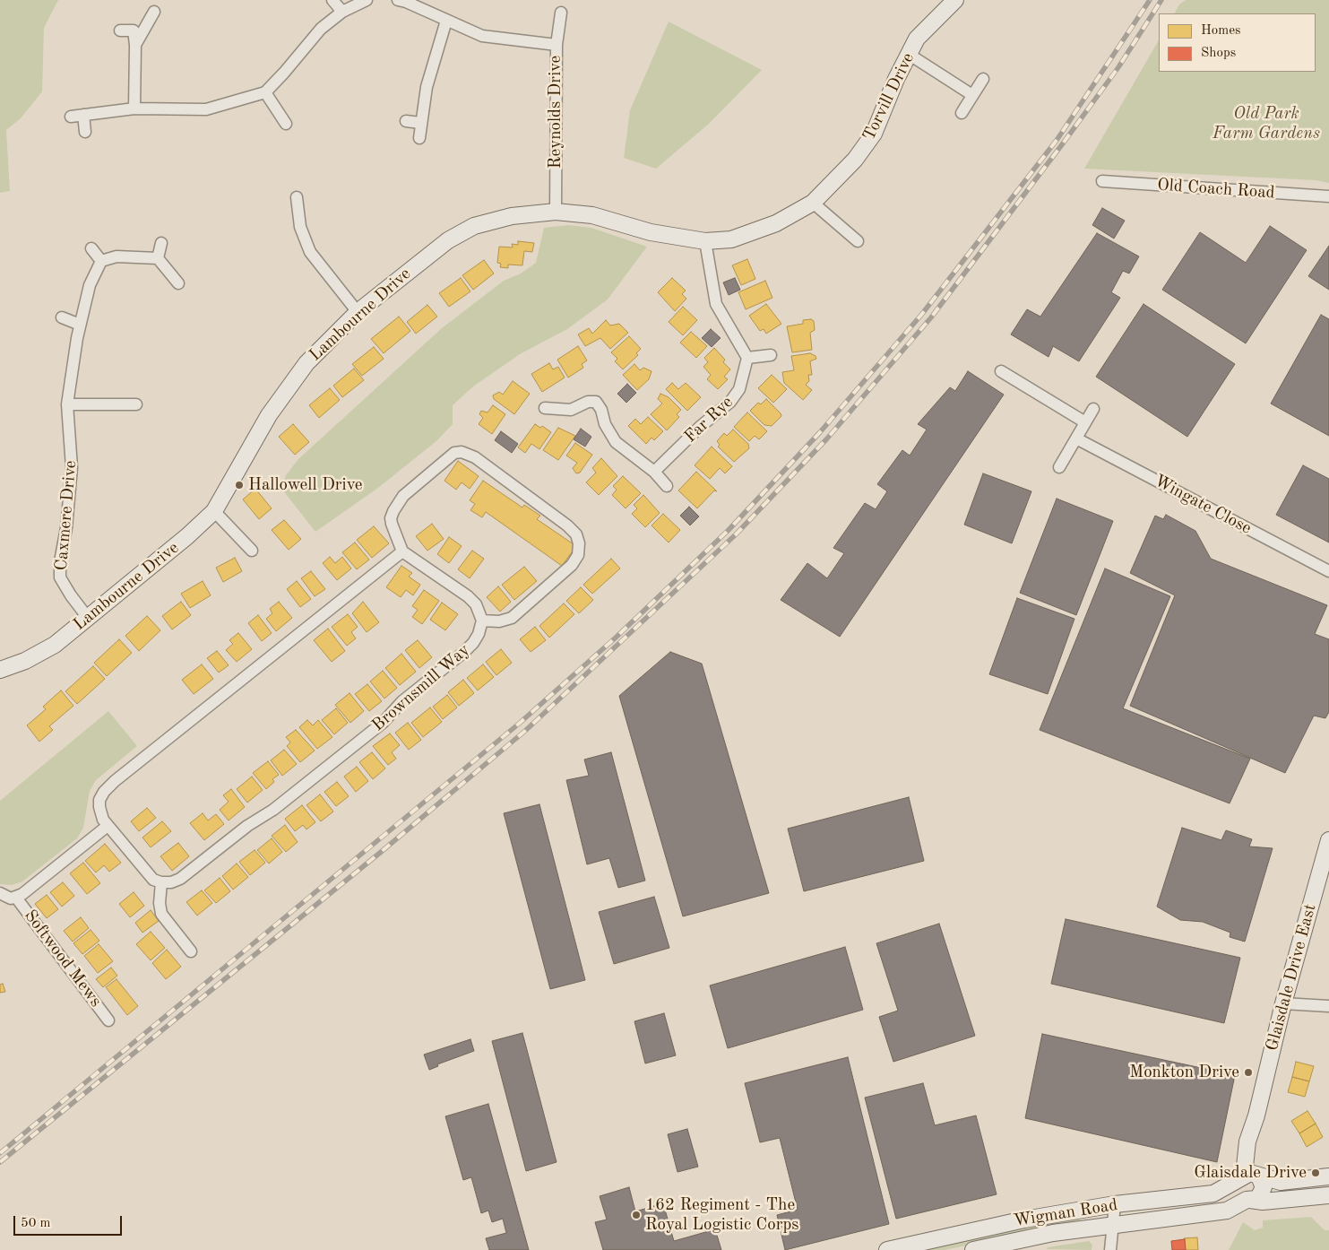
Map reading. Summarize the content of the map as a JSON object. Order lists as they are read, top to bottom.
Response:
{
  "streets": {
    "street": [
      "Torvill Drive",
      "Reynolds Drive",
      "Old Coach Road",
      "Lambourne Drive",
      "Far Rye",
      "Wingate Close",
      "Caxmere Drive",
      "Brownsmill Way",
      "Softwood Mews",
      "Glaisdale Drive East",
      "Wigman Road"
    ]
  },
  "crossings": [
    ["Torvill Drive", "Lambourne Drive"],
    ["Reynolds Drive", "Lambourne Drive"],
    ["Lambourne Drive", "Caxmere Drive"],
    ["Glaisdale Drive East", "Wigman Road"]
  ],
  "parks": ["Old Park Farm Gardens"],
  "places": [
    "Hallowell Drive",
    "Monkton Drive",
    "Glaisdale Drive",
    "162 Regiment - The Royal Logistic Corps"
  ],
  "legend": ["Homes", "Shops"],
  "scale_bar": "50 m"
}
